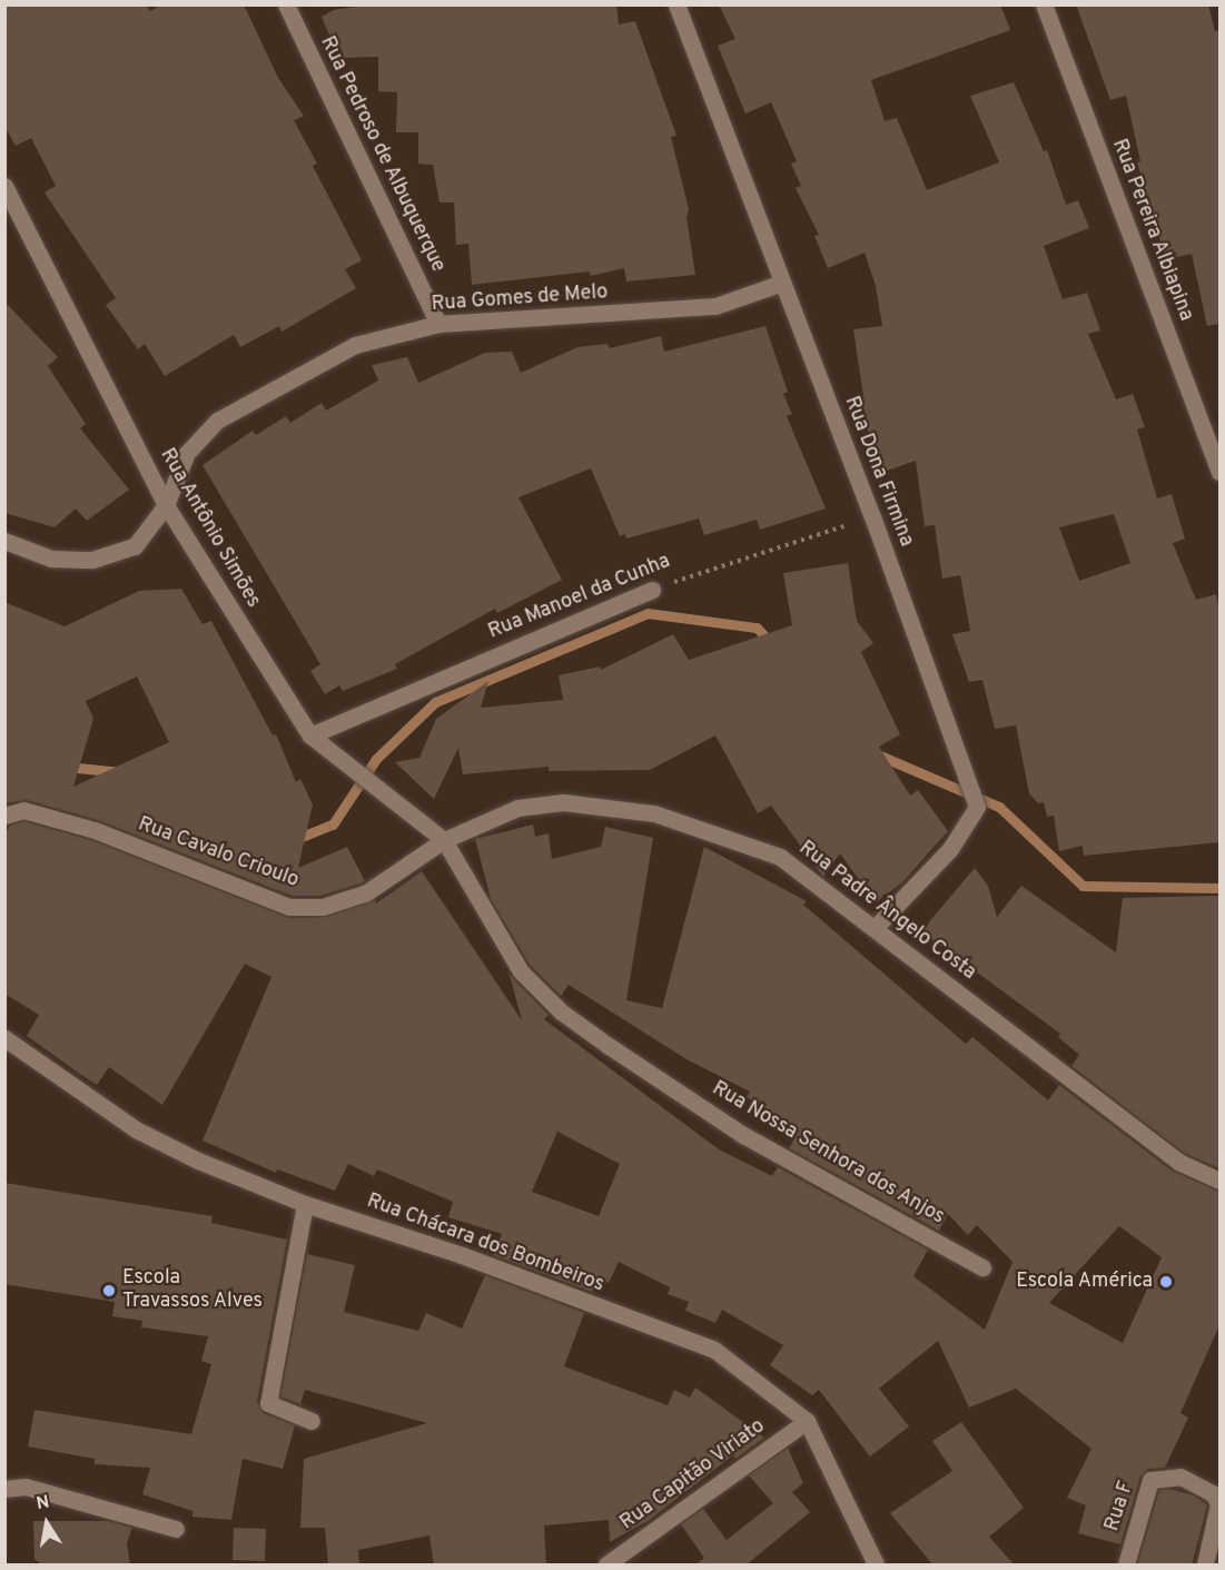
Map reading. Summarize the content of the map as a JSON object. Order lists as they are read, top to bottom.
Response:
{
  "streets": {
    "street": [
      "Rua Pedroso de Albuquerque",
      "Rua Pereira Albiapina",
      "Rua Gomes de Melo",
      "Rua Dona Firmina",
      "Rua Antônio Simões",
      "Rua Manoel da Cunha",
      "Rua Cavalo Crioulo",
      "Rua Padre Ângelo Costa",
      "Rua Nossa Senhora dos Anjos",
      "Rua Chácara dos Bombeiros",
      "Rua Capitão Viriato",
      "Rua F"
    ]
  },
  "crossings": [
    ["Rua Pedroso de Albuquerque", "Rua Gomes de Melo"],
    ["Rua Gomes de Melo", "Rua Dona Firmina"],
    ["Rua Gomes de Melo", "Rua Antônio Simões"],
    ["Rua Dona Firmina", "Rua Manoel da Cunha"],
    ["Rua Dona Firmina", "Rua Padre Ângelo Costa"],
    ["Rua Antônio Simões", "Rua Manoel da Cunha"],
    ["Rua Antônio Simões", "Rua Cavalo Crioulo"],
    ["Rua Antônio Simões", "Rua Padre Ângelo Costa"],
    ["Rua Antônio Simões", "Rua Nossa Senhora dos Anjos"],
    ["Rua Cavalo Crioulo", "Rua Padre Ângelo Costa"],
    ["Rua Cavalo Crioulo", "Rua Nossa Senhora dos Anjos"],
    ["Rua Padre Ângelo Costa", "Rua Nossa Senhora dos Anjos"],
    ["Rua Chácara dos Bombeiros", "Rua Capitão Viriato"]
  ],
  "places": ["Escola América", "Escola Travassos Alves"],
  "north": "top"
}
